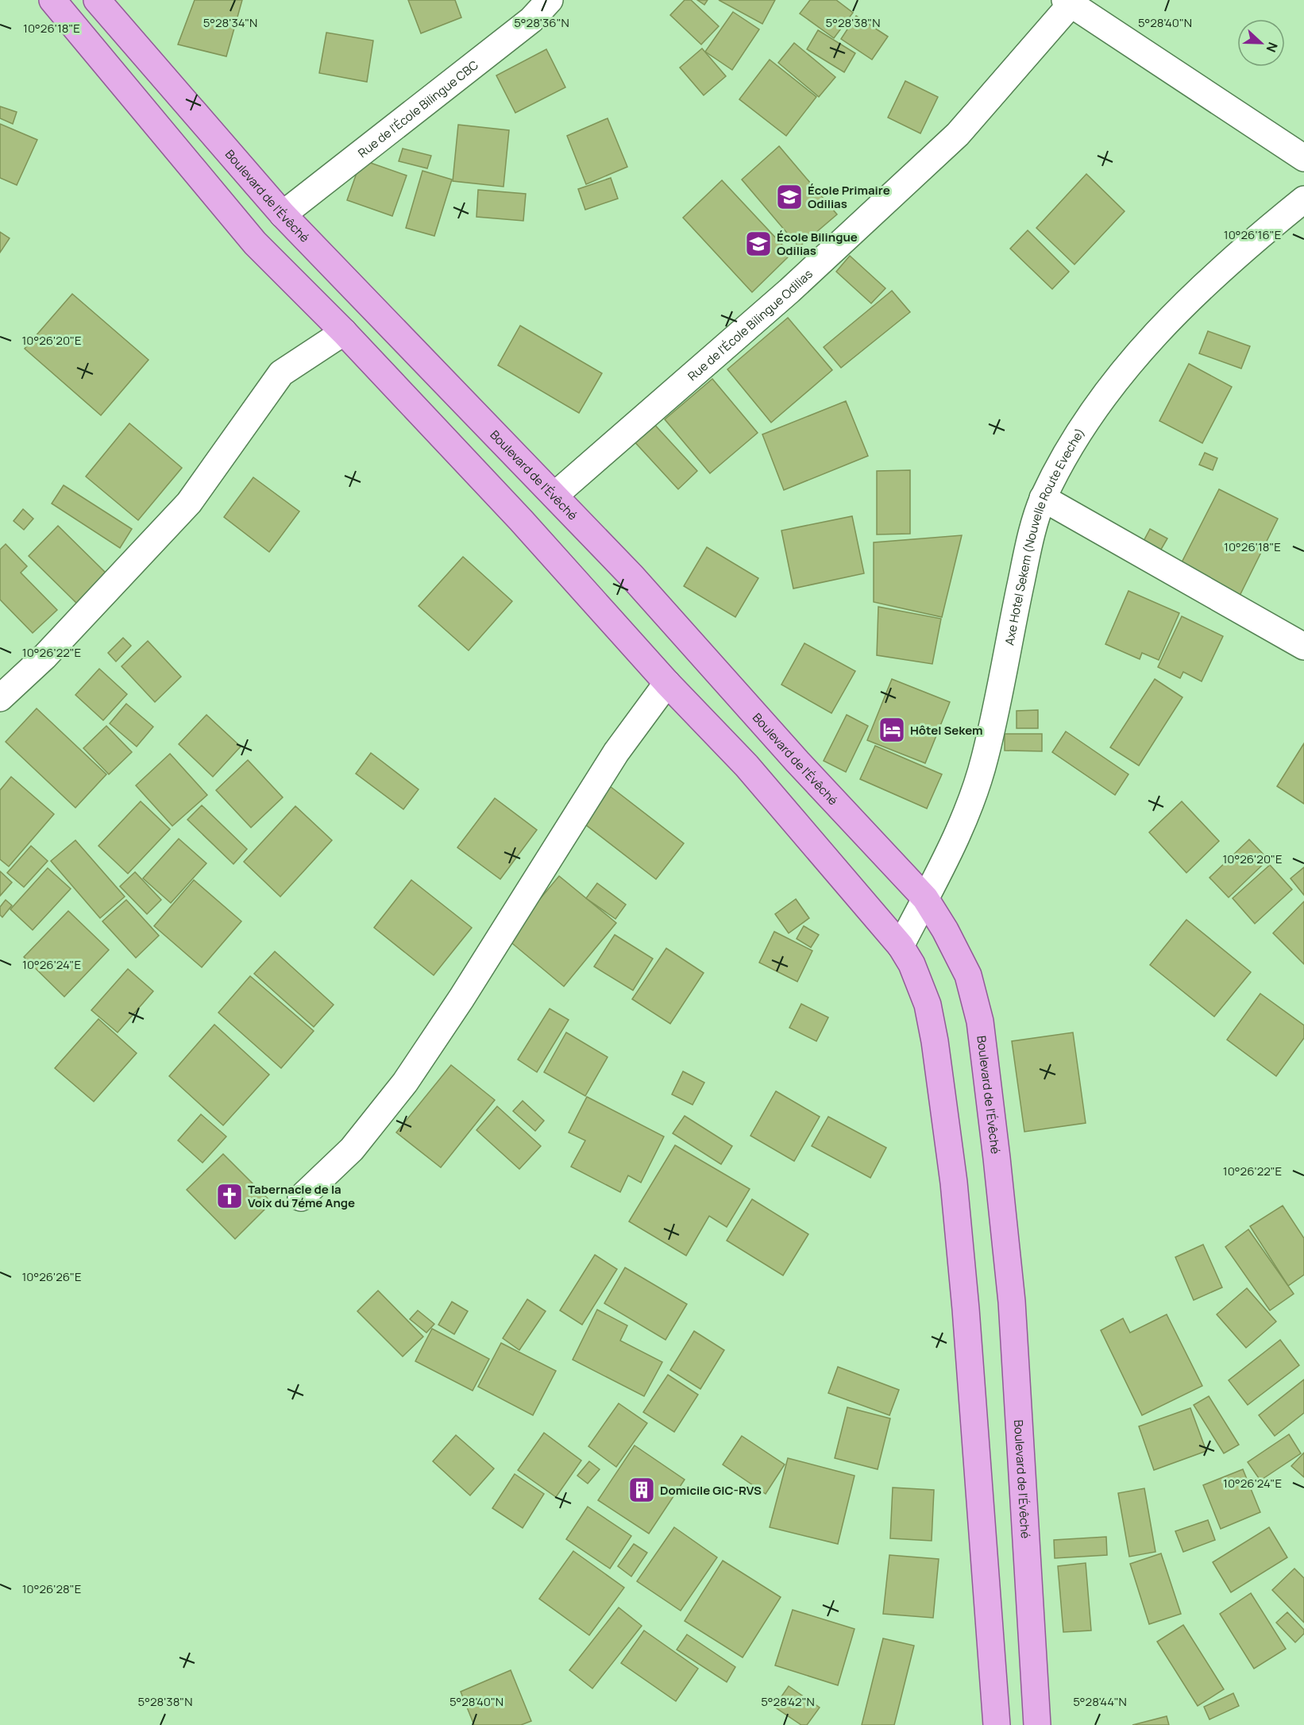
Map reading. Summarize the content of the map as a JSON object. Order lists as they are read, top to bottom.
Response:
{
  "streets": {
    "main road": ["Boulevard de l'Évêché"],
    "street": ["Rue de l'École Bilingue CBC", "Rue de l'École Bilingue Odilias", "Axe Hotel Sekem (Nouvelle Route Eveche)"]
  },
  "crossings": [
    ["Rue de l'École Bilingue CBC", "Boulevard de l'Évêché"],
    ["Boulevard de l'Évêché", "Rue de l'École Bilingue Odilias"],
    ["Boulevard de l'Évêché", "Axe Hotel Sekem (Nouvelle Route Eveche)"]
  ],
  "places": {
    "school or university": ["École Primaire Odilias", "École Bilingue Odilias"],
    "hotel": ["Hôtel Sekem"],
    "church": ["Tabernacle de la Voix du 7éme Ange"],
    "building": ["Domicile GIC-RVS"]
  },
  "north": "right",
  "coordinates": [
    "5°28'36\"N",
    "5°28'38\"N",
    "5°28'34\"N",
    "5°28'40\"N",
    "10°26'18\"E",
    "10°26'16\"E",
    "10°26'20\"E",
    "10°26'22\"E",
    "10°26'24\"E",
    "10°26'26\"E",
    "10°26'28\"E",
    "5°28'42\"N",
    "5°28'44\"N"
  ]
}
